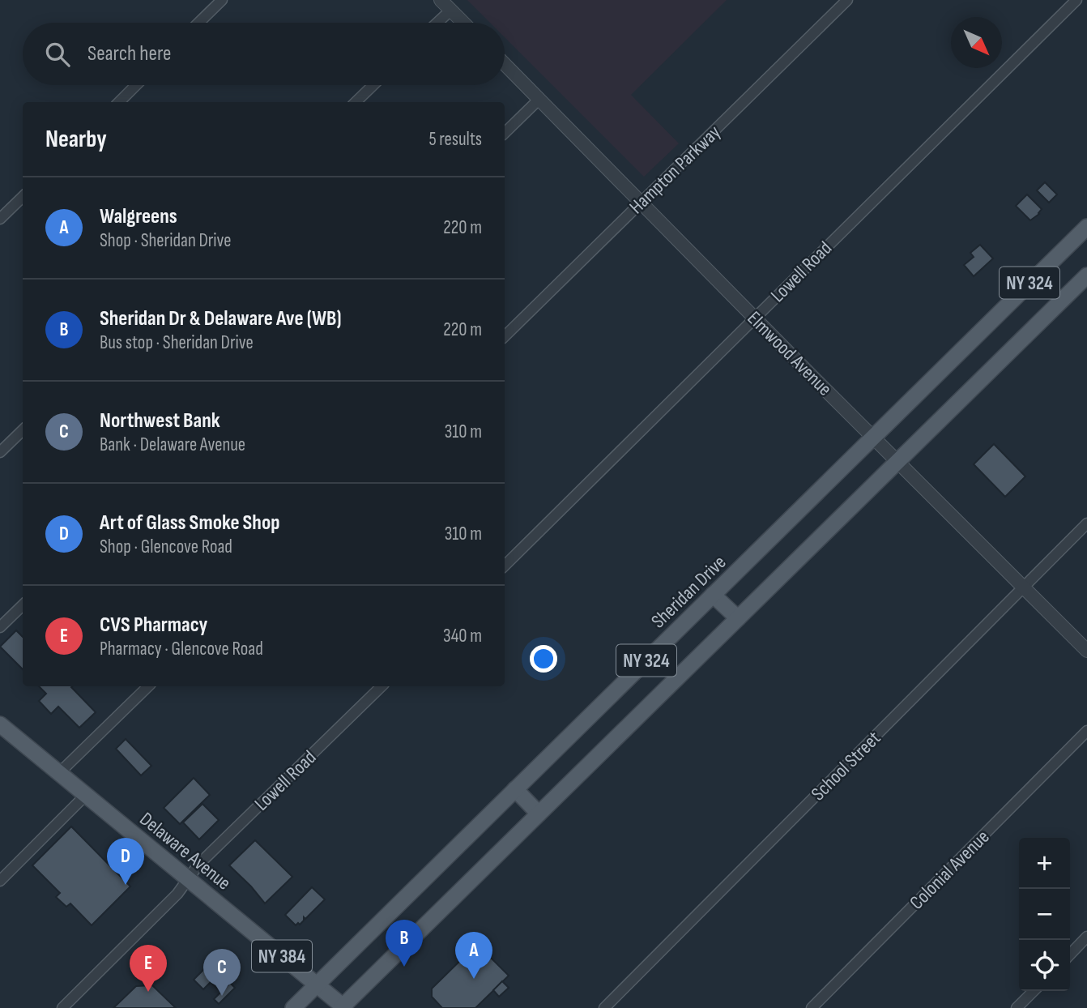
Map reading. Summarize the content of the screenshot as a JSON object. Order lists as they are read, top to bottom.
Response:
{
  "streets": {
    "main road": [
      "NY 324",
      "Sheridan Drive",
      "Delaware Avenue",
      "NY 384"
    ],
    "street": [
      "Hampton Parkway",
      "Lowell Road",
      "Elmwood Avenue",
      "School Street",
      "Colonial Avenue"
    ]
  },
  "crossings": [
    ["Hampton Parkway", "Elmwood Avenue"],
    ["Lowell Road", "Elmwood Avenue"],
    ["Lowell Road", "Delaware Avenue"],
    ["NY 324", "Elmwood Avenue"],
    ["NY 324", "Delaware Avenue"],
    ["Elmwood Avenue", "Sheridan Drive"],
    ["Elmwood Avenue", "School Street"],
    ["Sheridan Drive", "Delaware Avenue"]
  ],
  "north": "bottom right",
  "page": {
    "search": "Search here",
    "heading": ["Nearby", "5 results"],
    "list": [
      {
        "mark": "A",
        "name": "Walgreens",
        "note": "Shop · Sheridan Drive",
        "value": "220 m"
      },
      {
        "mark": "B",
        "name": "Sheridan Dr & Delaware Ave (WB)",
        "note": "Bus stop · Sheridan Drive",
        "value": "220 m"
      },
      {
        "mark": "C",
        "name": "Northwest Bank",
        "note": "Bank · Delaware Avenue",
        "value": "310 m"
      },
      {
        "mark": "D",
        "name": "Art of Glass Smoke Shop",
        "note": "Shop · Glencove Road",
        "value": "310 m"
      },
      {
        "mark": "E",
        "name": "CVS Pharmacy",
        "note": "Pharmacy · Glencove Road",
        "value": "340 m"
      }
    ],
    "map_buttons": ["+", "−"],
    "pins": [
      "D",
      "B",
      "A",
      "E",
      "C"
    ]
  }
}
